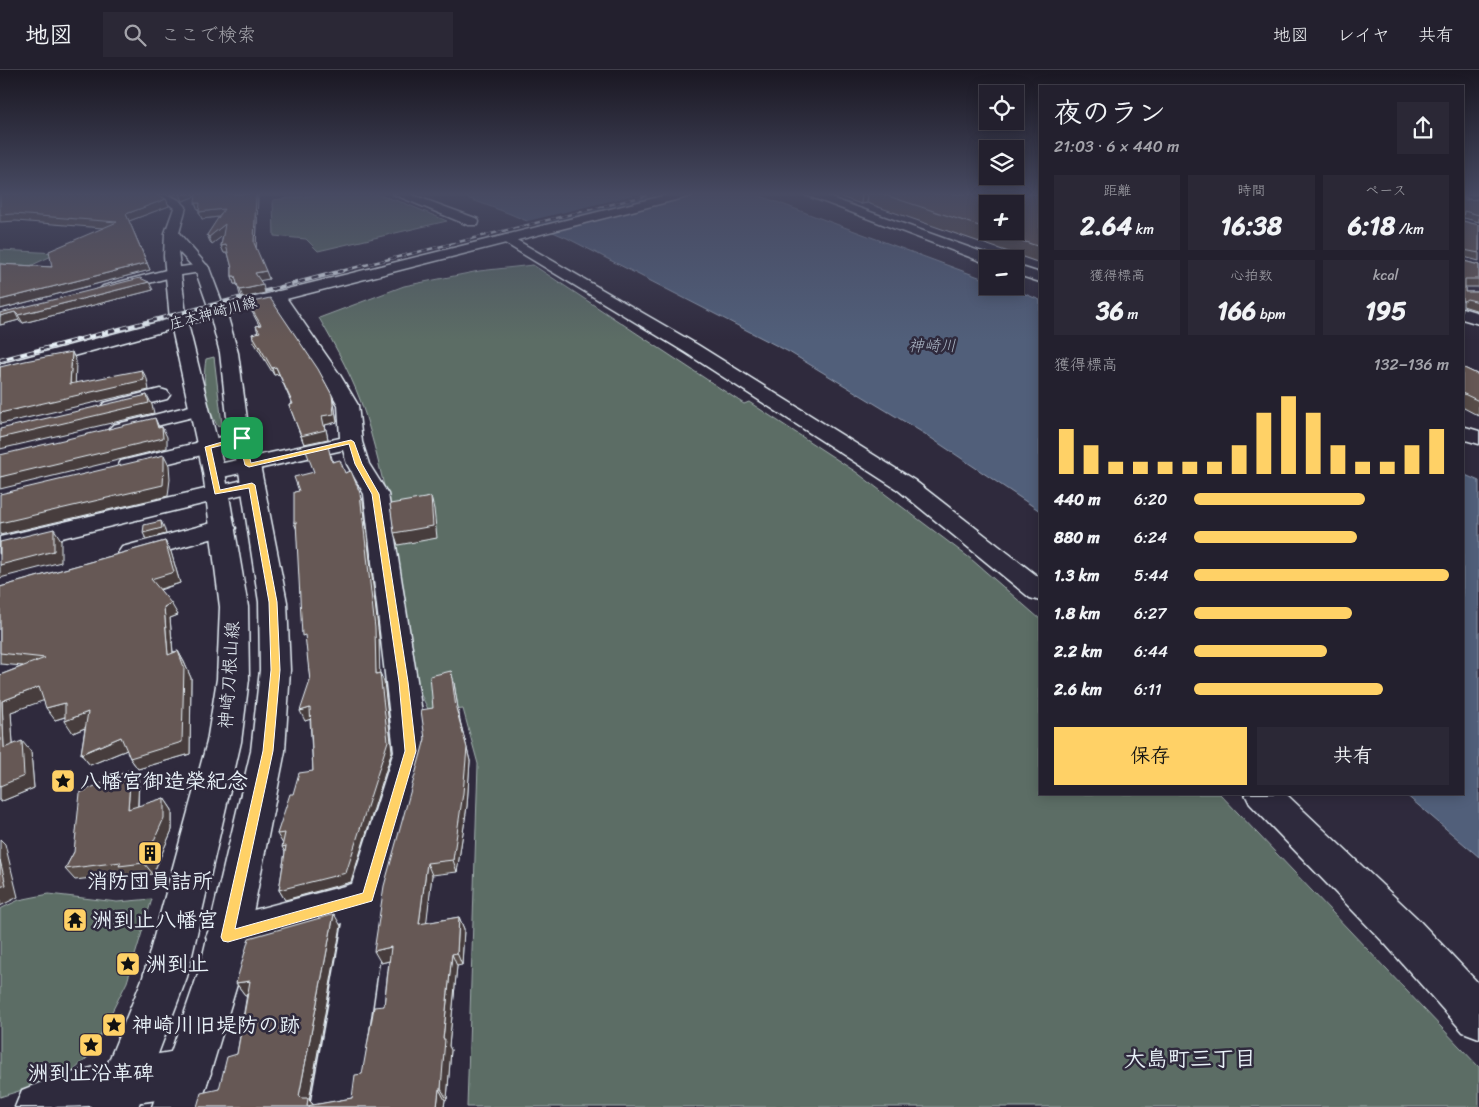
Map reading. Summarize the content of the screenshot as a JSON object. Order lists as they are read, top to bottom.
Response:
{
  "streets": {
    "street": ["庄本神崎川線", "神崎刀根山線"]
  },
  "crossings": [
    ["庄本神崎川線", "神崎刀根山線"]
  ],
  "districts": ["大島町三丁目"],
  "water": ["神崎川"],
  "places": {
    "place": [
      "八幡宮御造榮紀念",
      "洲到止",
      "神崎川旧堤防の跡",
      "洲到止沿革碑"
    ],
    "building": ["消防団員詰所"],
    "temple": ["洲到止八幡宮"]
  },
  "page": {
    "header": "地図",
    "search": "ここで検索",
    "nav": ["地図", "レイヤ", "共有"],
    "map_buttons": ["+", "−"],
    "heading": ["夜のラン", "21:03 · 6 × 440 m"],
    "stats": [
      ["距離", "2.64 km"],
      ["時間", "16:38"],
      ["ペース", "6:18 /km"],
      ["獲得標高", "36 m"],
      ["心拍数", "166 bpm"],
      ["kcal", "195"]
    ],
    "chart": ["獲得標高", "132–136 m"],
    "list": [
      {
        "name": "440 m",
        "note": "6:20"
      },
      {
        "name": "880 m",
        "note": "6:24"
      },
      {
        "name": "1.3 km",
        "note": "5:44"
      },
      {
        "name": "1.8 km",
        "note": "6:27"
      },
      {
        "name": "2.2 km",
        "note": "6:44"
      },
      {
        "name": "2.6 km",
        "note": "6:11"
      }
    ],
    "buttons": ["保存", "共有"]
  }
}
